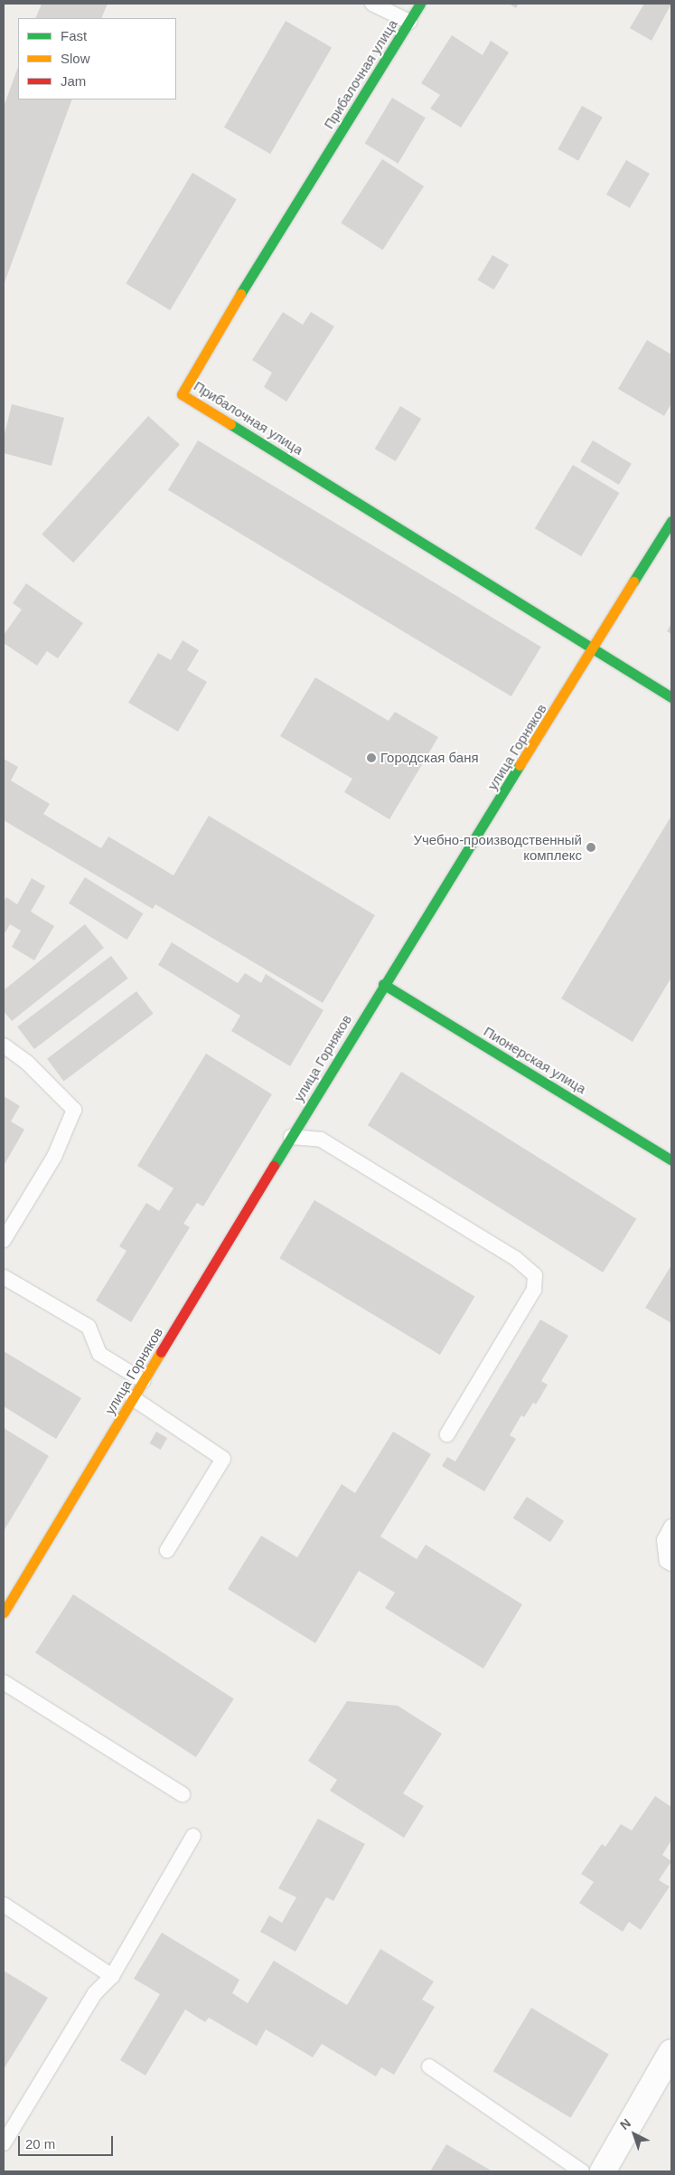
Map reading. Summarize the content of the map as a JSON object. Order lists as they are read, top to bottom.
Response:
{
  "streets": {
    "street": ["Прибалочная улица", "улица Горняков", "Пионерская улица"]
  },
  "crossings": [
    ["Прибалочная улица", "улица Горняков"],
    ["улица Горняков", "Пионерская улица"]
  ],
  "places": ["Городская баня", "Учебно-производственный комплекс"],
  "legend": ["Fast", "Slow", "Jam"],
  "scale_bar": "20 m",
  "north": "top left"
}
